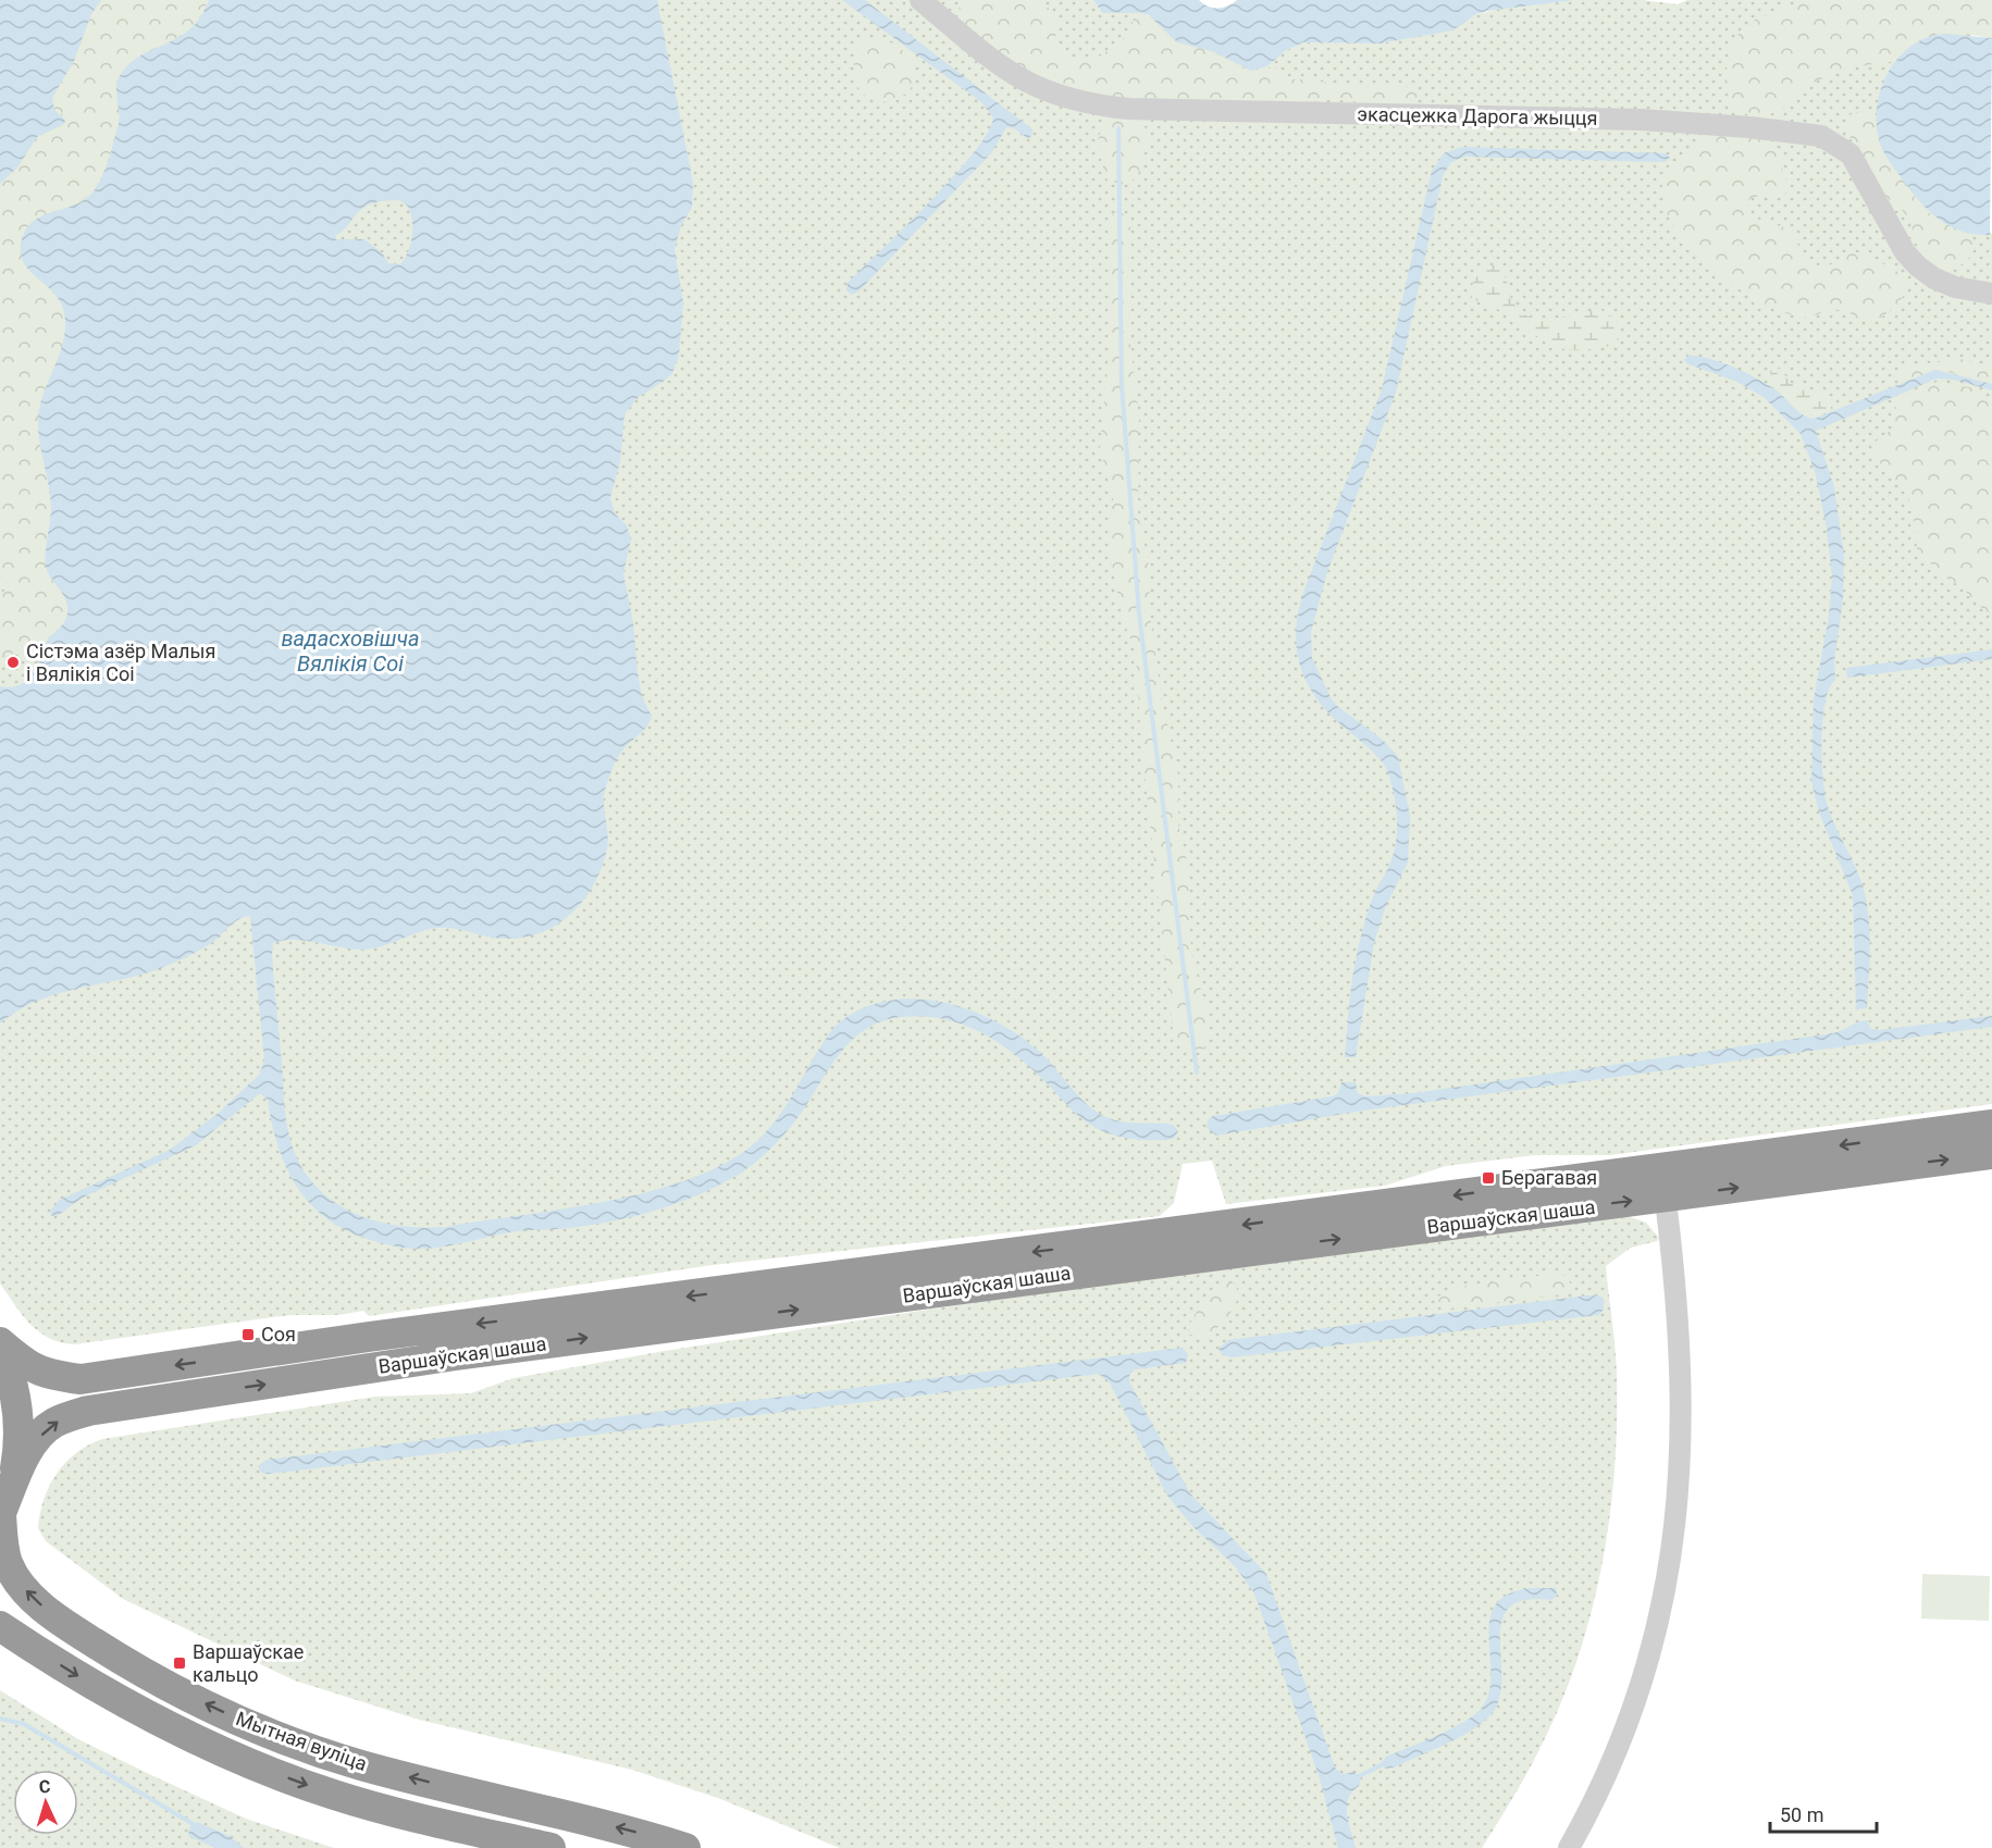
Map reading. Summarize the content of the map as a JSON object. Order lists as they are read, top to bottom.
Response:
{
  "streets": {
    "highway": ["Варшаўская шаша", "Мытная вуліца"],
    "street": ["экасцежка Дарога жыцця"]
  },
  "crossings": [
    ["Варшаўская шаша", "Мытная вуліца"]
  ],
  "water": ["вадасховішча Вялікія Соі"],
  "places": {
    "other": ["Сістэма азёр Малыя і Вялікія Соі"],
    "transit": ["Берагавая", "Соя", "Варшаўскае кальцо"]
  },
  "scale_bar": "50 m",
  "north": "top"
}
